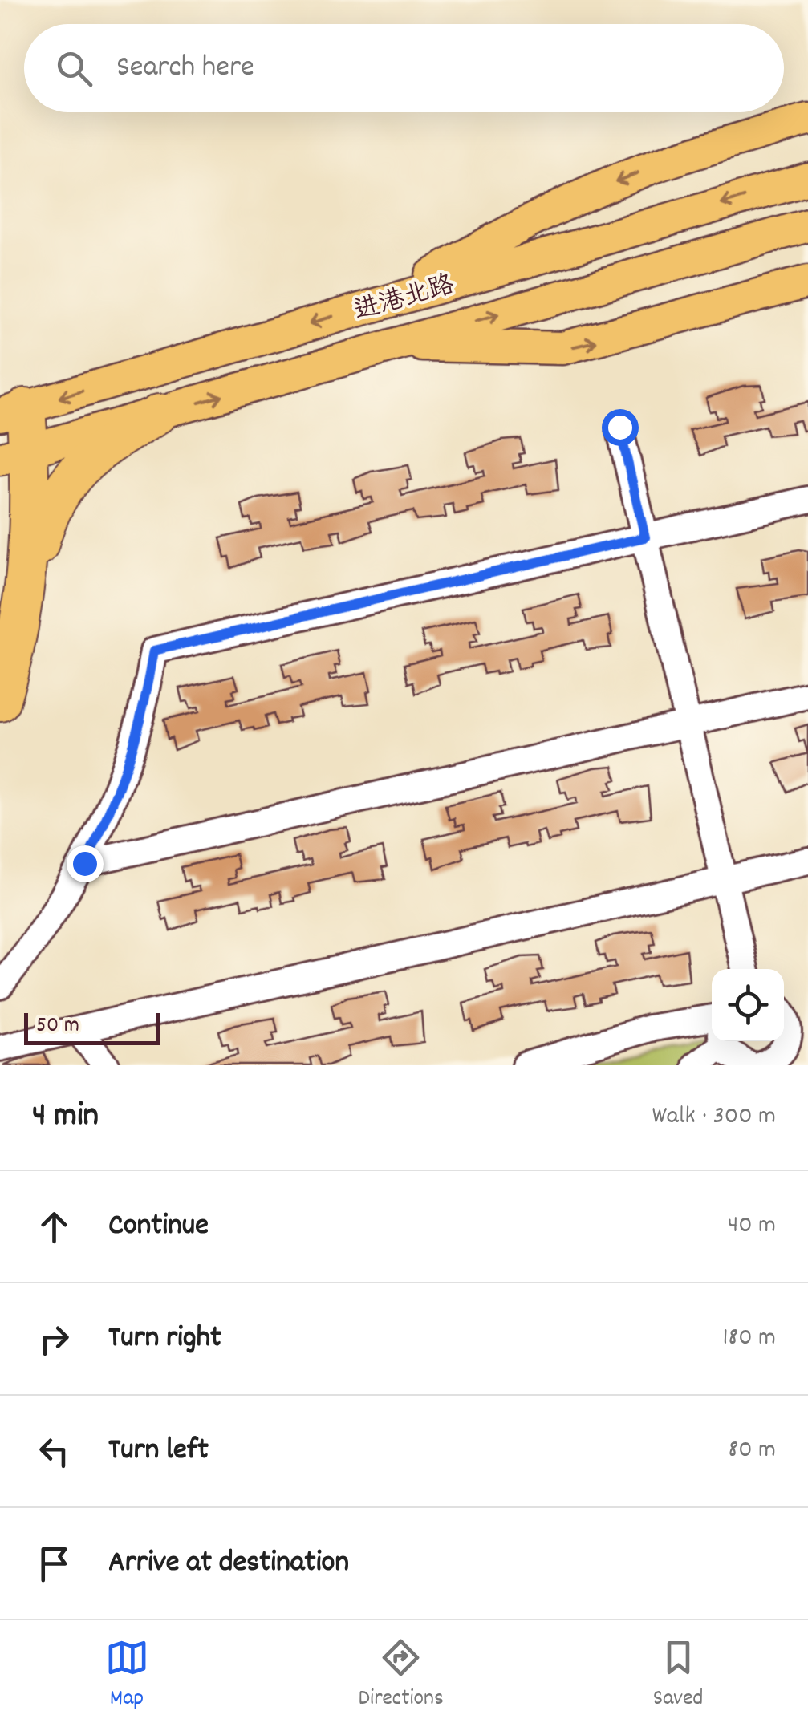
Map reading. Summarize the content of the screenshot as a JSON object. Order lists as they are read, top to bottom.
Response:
{
  "streets": {
    "main road": ["进港北路"]
  },
  "scale_bar": "50 m",
  "page": {
    "search": "Search here",
    "scale": "50 m",
    "heading": ["4 min", "Walk · 300 m"],
    "list": [
      ["Continue", "40 m"],
      ["Turn right", "180 m"],
      ["Turn left", "80 m"],
      "Arrive at destination"
    ],
    "nav": ["Map", "Directions", "Saved"]
  }
}
